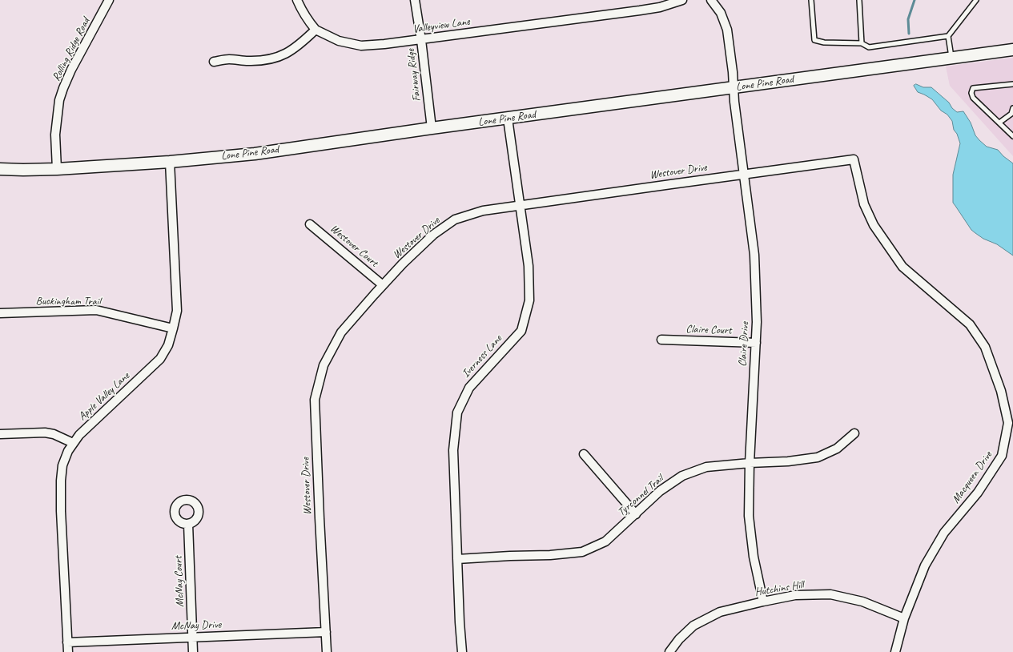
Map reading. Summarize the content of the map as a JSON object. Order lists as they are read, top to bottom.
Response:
{
  "streets": {
    "street": [
      "Valleyview Lane",
      "Rolling Ridge Road",
      "Fairway Ridge",
      "Lone Pine Road",
      "Westover Drive",
      "Westover Court",
      "Buckingham Trail",
      "Claire Court",
      "Claire Drive",
      "Iverness Lane",
      "Apple Valley Lane",
      "Macqueen Drive",
      "Tyrconnel Trail",
      "McNay Court",
      "Hutchins Hill",
      "McNay Drive"
    ]
  },
  "crossings": [
    ["Valleyview Lane", "Fairway Ridge"],
    ["Rolling Ridge Road", "Lone Pine Road"],
    ["Fairway Ridge", "Lone Pine Road"],
    ["Lone Pine Road", "Claire Drive"],
    ["Lone Pine Road", "Iverness Lane"],
    ["Lone Pine Road", "Apple Valley Lane"],
    ["Westover Drive", "Westover Court"],
    ["Westover Drive", "Claire Drive"],
    ["Westover Drive", "Iverness Lane"],
    ["Westover Drive", "Macqueen Drive"],
    ["Westover Drive", "McNay Drive"],
    ["Buckingham Trail", "Apple Valley Lane"],
    ["Claire Court", "Claire Drive"],
    ["Claire Drive", "Tyrconnel Trail"],
    ["Claire Drive", "Hutchins Hill"],
    ["Iverness Lane", "Tyrconnel Trail"],
    ["Apple Valley Lane", "McNay Drive"],
    ["Macqueen Drive", "Hutchins Hill"],
    ["McNay Court", "McNay Drive"]
  ]
}
